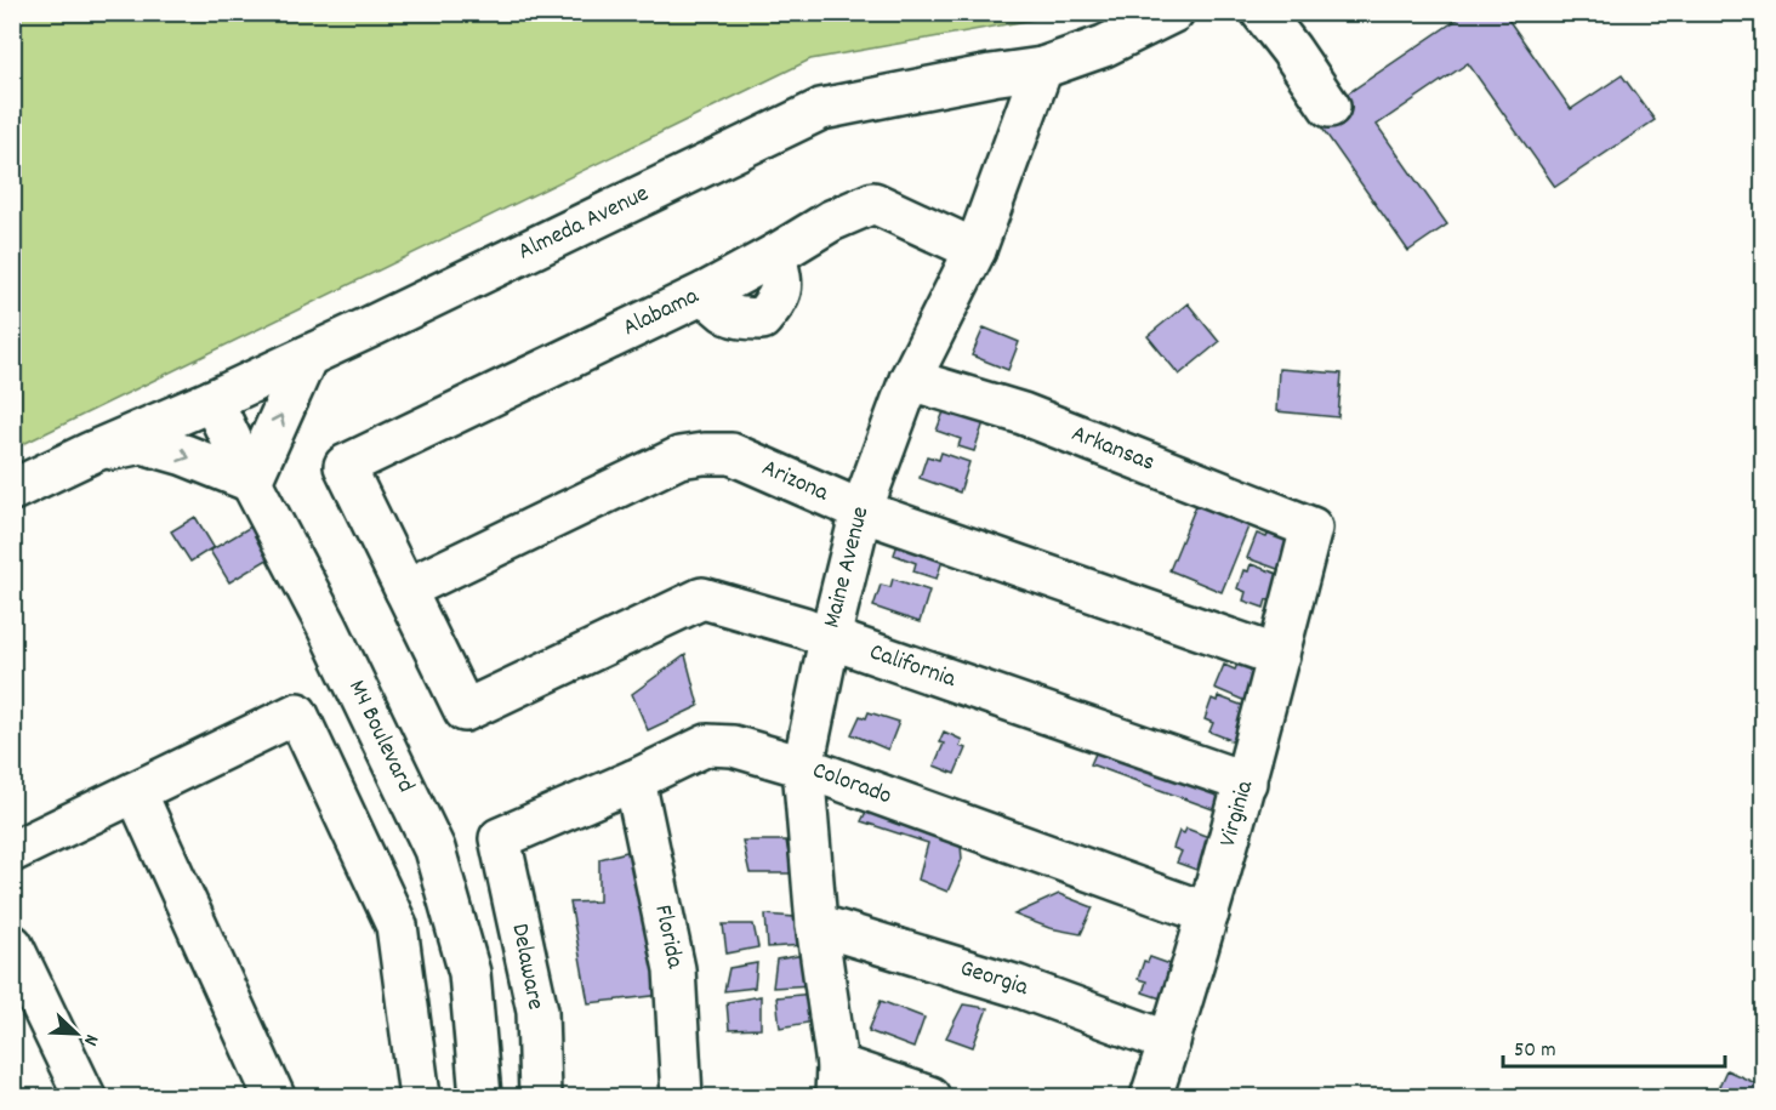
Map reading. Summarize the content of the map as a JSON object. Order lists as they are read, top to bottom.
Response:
{
  "streets": {
    "street": [
      "Almeda Avenue",
      "Alabama",
      "Arkansas",
      "Arizona",
      "Maine Avenue",
      "California",
      "M4 Boulevard",
      "Colorado",
      "Virginia",
      "Florida",
      "Delaware",
      "Georgia"
    ]
  },
  "crossings": [
    ["Almeda Avenue", "Maine Avenue"],
    ["Almeda Avenue", "M4 Boulevard"],
    ["Alabama", "Arizona"],
    ["Alabama", "Maine Avenue"],
    ["Alabama", "California"],
    ["Arkansas", "Maine Avenue"],
    ["Arkansas", "Virginia"],
    ["Arizona", "Maine Avenue"],
    ["Arizona", "California"],
    ["Arizona", "Virginia"],
    ["Maine Avenue", "California"],
    ["Maine Avenue", "Colorado"],
    ["Maine Avenue", "Georgia"],
    ["California", "Virginia"],
    ["Colorado", "Virginia"],
    ["Colorado", "Florida"],
    ["Colorado", "Delaware"],
    ["Virginia", "Georgia"]
  ],
  "scale_bar": "50 m",
  "north": "bottom right"
}
